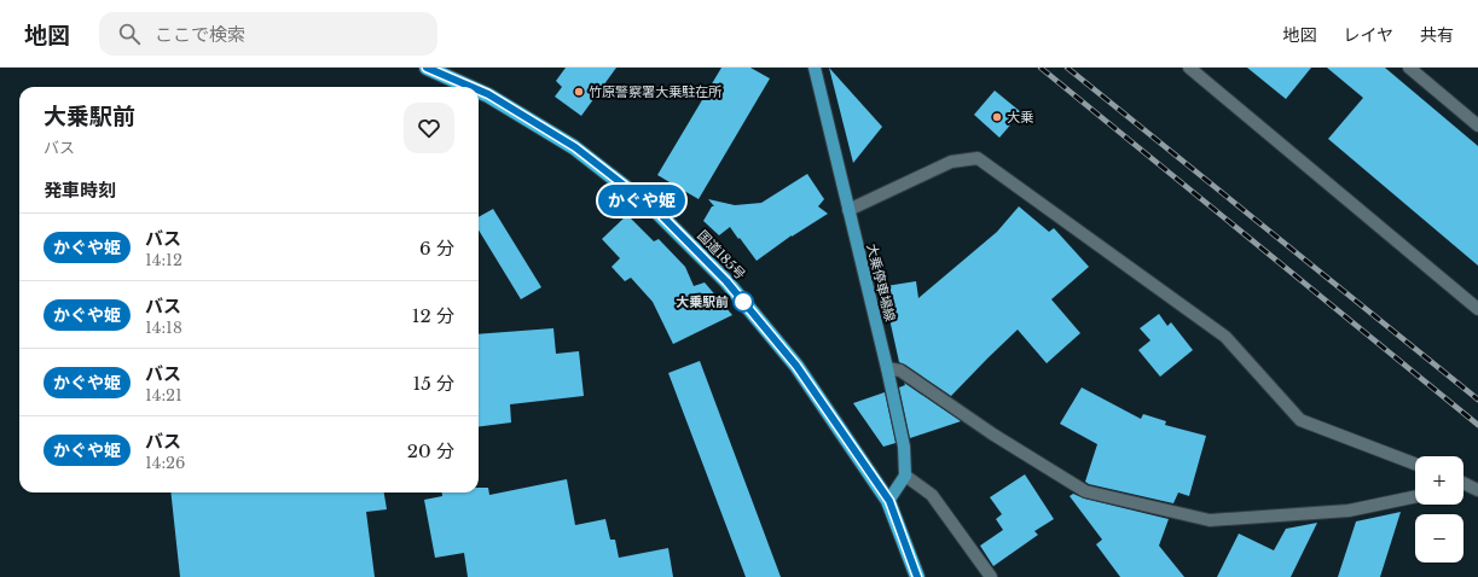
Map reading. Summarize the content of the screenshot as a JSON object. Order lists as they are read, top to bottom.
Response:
{
  "streets": {
    "highway": ["国道185号"],
    "main road": ["大乗停車場線"]
  },
  "crossings": [
    ["国道185号", "大乗停車場線"]
  ],
  "places": ["竹原警察署大乗駐在所", "大乗", "大乗駅前"],
  "lines": ["bus line かぐや姫"],
  "page": {
    "header": "地図",
    "search": "ここで検索",
    "nav": ["地図", "レイヤ", "共有"],
    "on_map": "かぐや姫",
    "heading": [
      ["大乗駅前", "バス"],
      "発車時刻"
    ],
    "list": [
      {
        "mark": "かぐや姫",
        "name": "バス",
        "note": "14:12",
        "value": "6 分"
      },
      {
        "mark": "かぐや姫",
        "name": "バス",
        "note": "14:18",
        "value": "12 分"
      },
      {
        "mark": "かぐや姫",
        "name": "バス",
        "note": "14:21",
        "value": "15 分"
      },
      {
        "mark": "かぐや姫",
        "name": "バス",
        "note": "14:26",
        "value": "20 分"
      }
    ],
    "map_buttons": ["+", "−"]
  }
}
